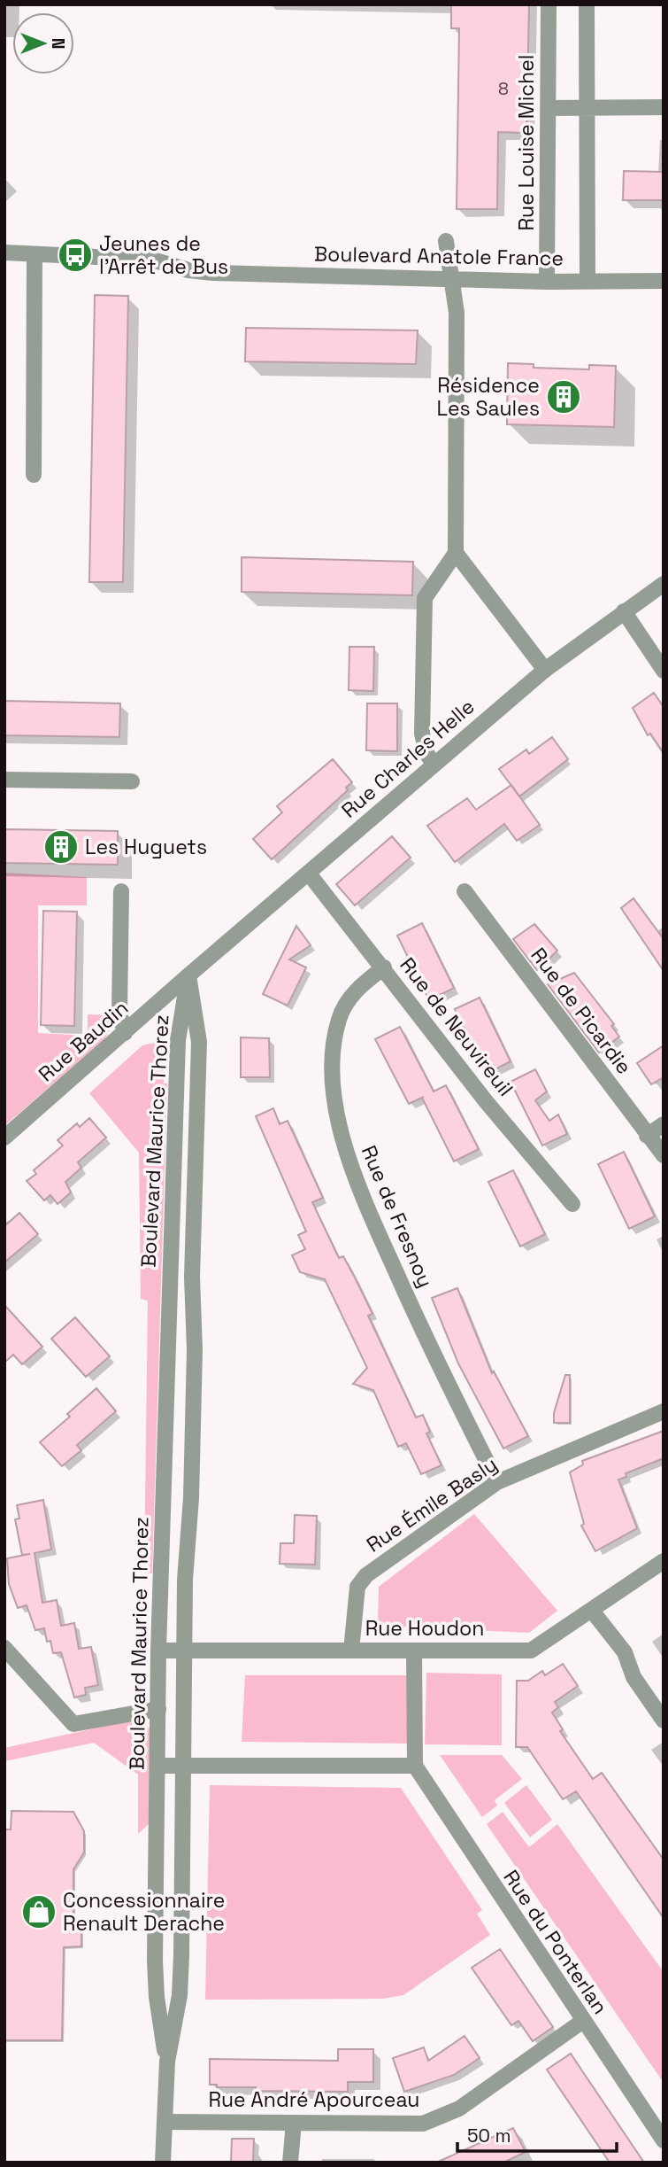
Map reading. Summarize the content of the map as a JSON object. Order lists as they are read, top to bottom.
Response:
{
  "streets": {
    "street": [
      "Rue Louise Michel",
      "Boulevard Anatole France",
      "Rue Charles Helle",
      "Rue de Picardie",
      "Rue de Neuvireuil",
      "Rue Baudin",
      "Boulevard Maurice Thorez",
      "Rue de Fresnoy",
      "Rue Émile Basly",
      "Rue Houdon",
      "Rue du Ponterlan",
      "Rue André Apourceau"
    ]
  },
  "crossings": [
    ["Rue Louise Michel", "Boulevard Anatole France"],
    ["Rue Charles Helle", "Rue de Neuvireuil"],
    ["Rue Charles Helle", "Rue Baudin"],
    ["Rue Charles Helle", "Boulevard Maurice Thorez"],
    ["Rue de Neuvireuil", "Rue de Fresnoy"],
    ["Rue Baudin", "Boulevard Maurice Thorez"],
    ["Boulevard Maurice Thorez", "Rue Houdon"],
    ["Boulevard Maurice Thorez", "Rue André Apourceau"],
    ["Rue de Fresnoy", "Rue Émile Basly"],
    ["Rue Émile Basly", "Rue Houdon"],
    ["Rue du Ponterlan", "Rue André Apourceau"]
  ],
  "places": {
    "bus stop": ["Jeunes de l'Arrêt de Bus"],
    "building": ["Résidence Les Saules", "Les Huguets"],
    "shop": ["Concessionnaire Renault Derache"]
  },
  "house_numbers": ["8"],
  "scale_bar": "50 m",
  "north": "right"
}
